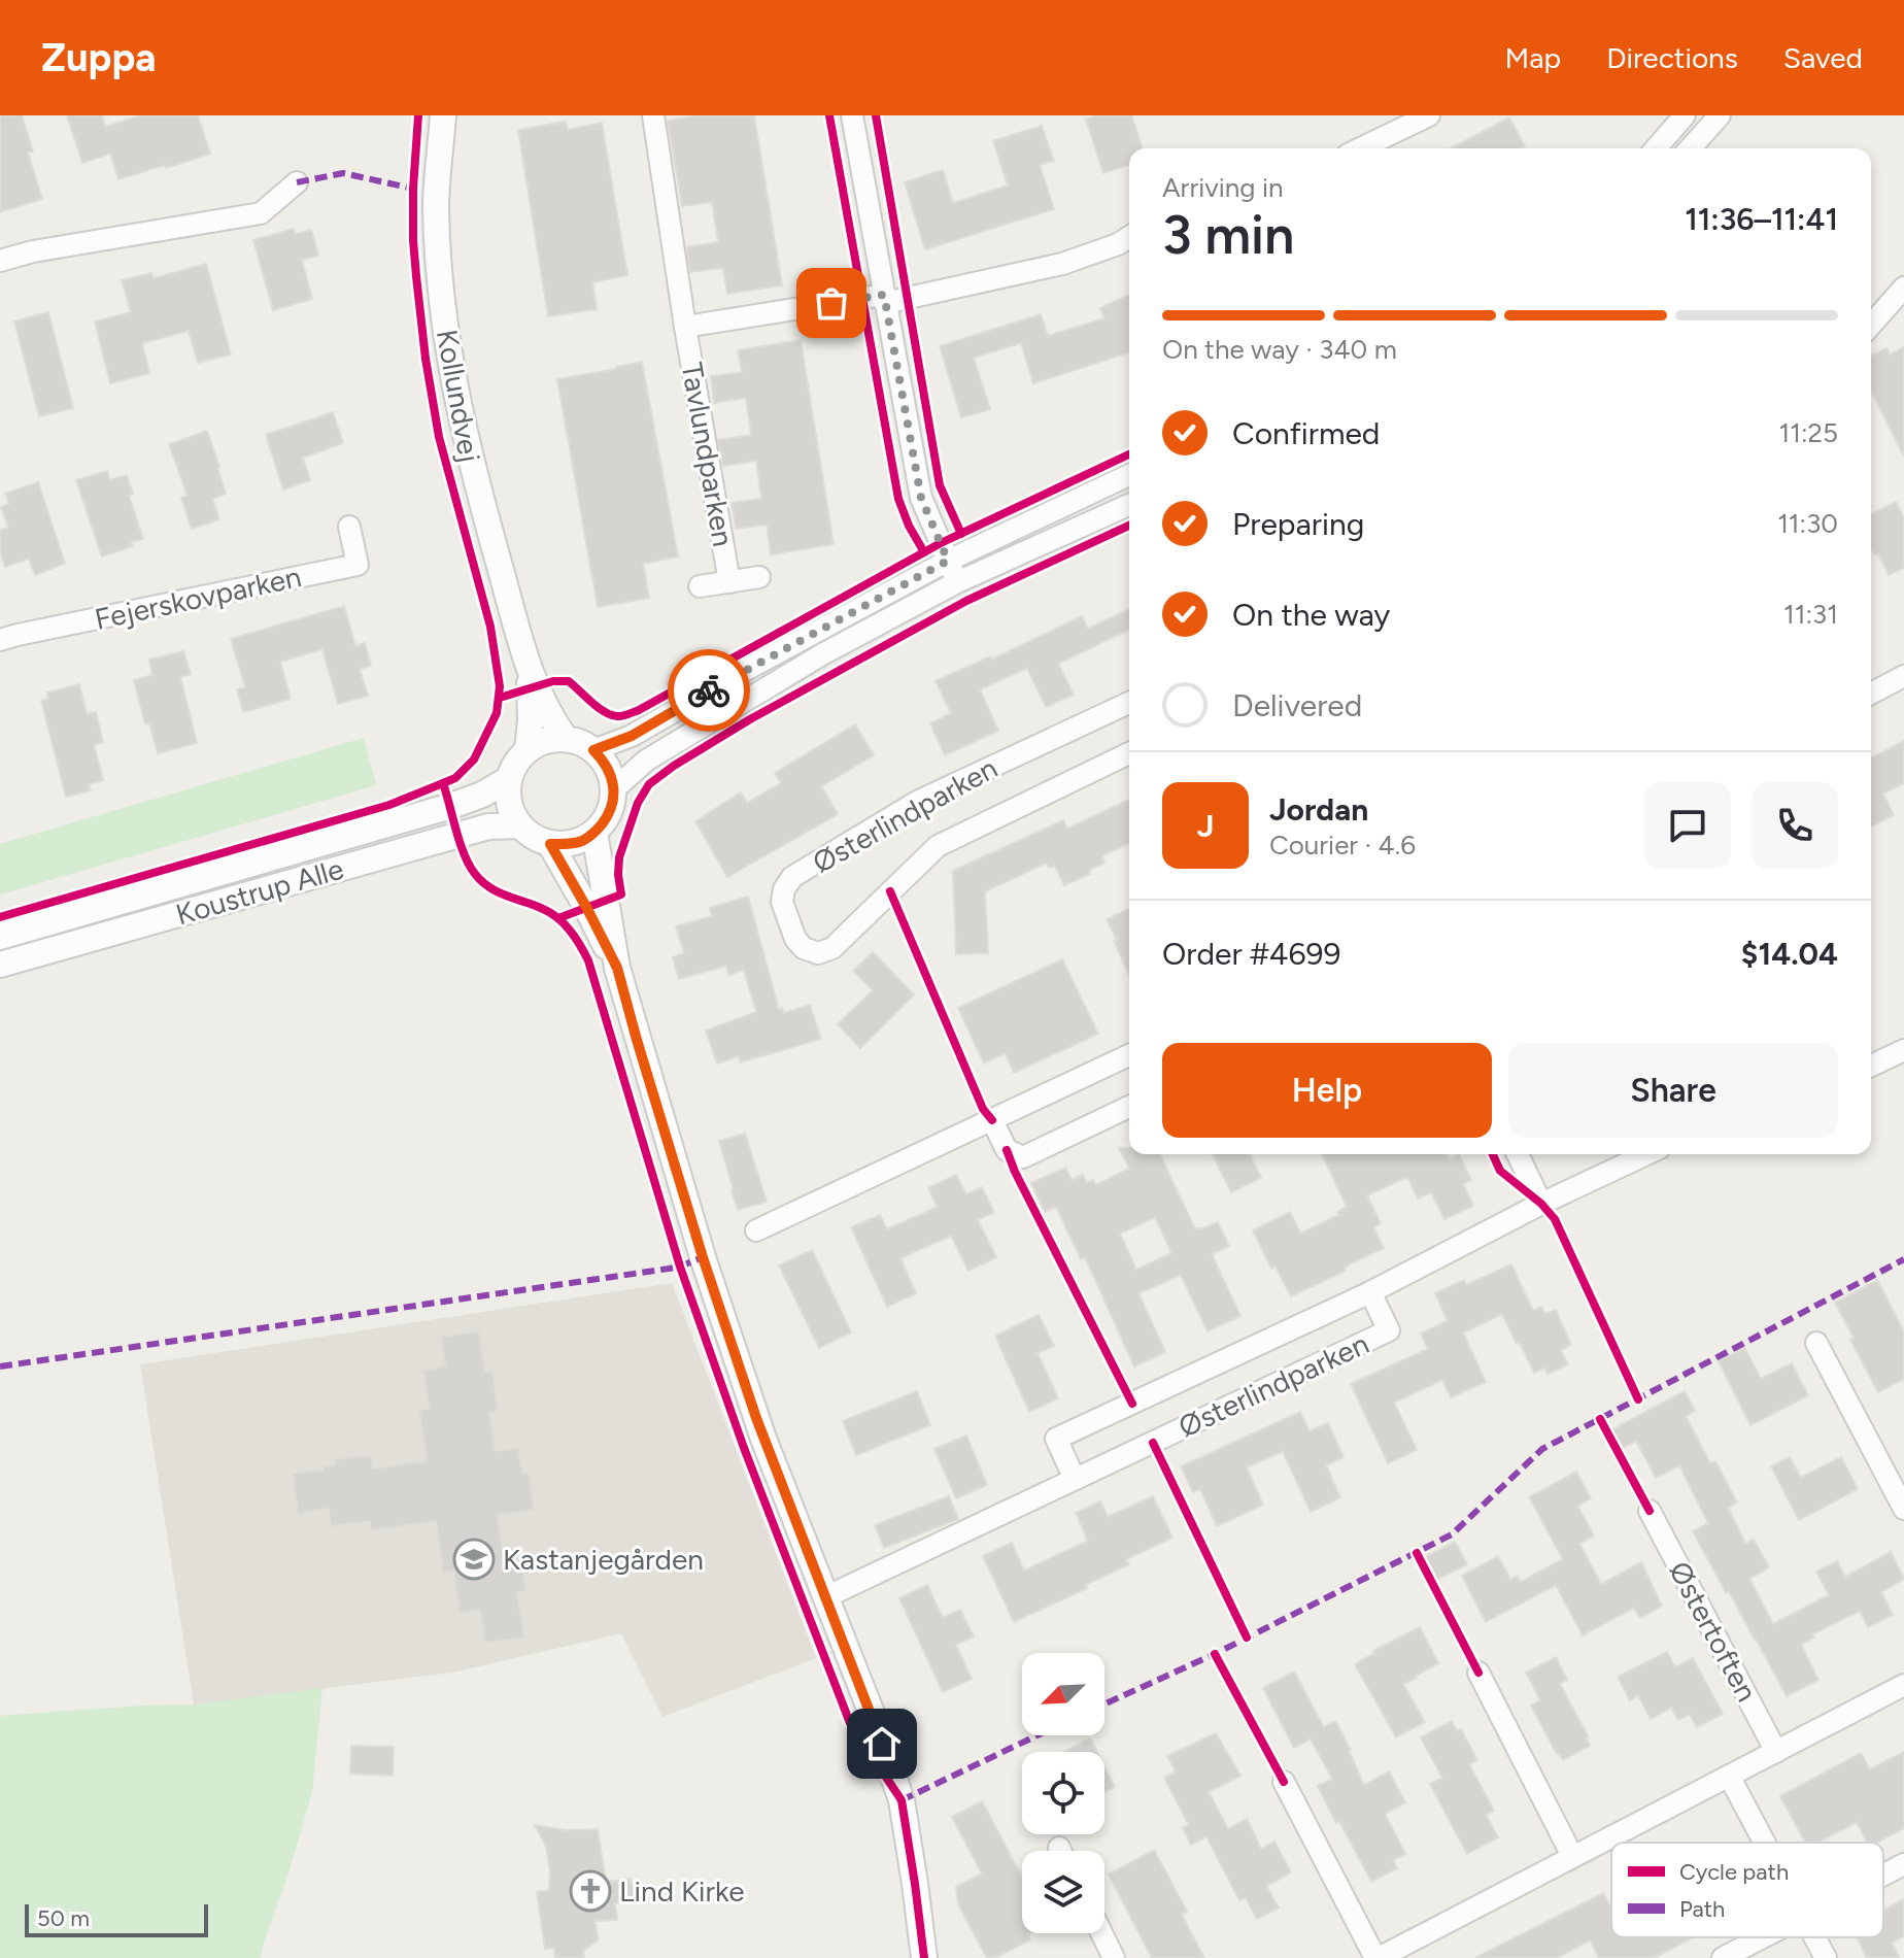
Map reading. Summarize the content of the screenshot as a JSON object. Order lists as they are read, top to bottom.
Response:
{
  "streets": {
    "street": [
      "Kollundvej",
      "Tavlundparken",
      "Fejerskovparken",
      "Østerlindparken",
      "Koustrup Alle",
      "Østertoften"
    ]
  },
  "crossings": [
    ["Kollundvej", "Koustrup Alle"]
  ],
  "places": {
    "school or university": ["Kastanjegården"],
    "church": ["Lind Kirke"]
  },
  "legend": ["Cycle path", "Path"],
  "scale_bar": "50 m",
  "north": "bottom left",
  "page": {
    "header": "Zuppa",
    "nav": ["Map", "Directions", "Saved"],
    "heading": ["3 min", "Arriving in", "11:36–11:41"],
    "panel": [
      "Jordan",
      "Courier · 4.6",
      "Order #4699",
      "$14.04"
    ],
    "bar": "On the way · 340 m",
    "list": [
      ["Confirmed", "11:25"],
      ["Preparing", "11:30"],
      ["On the way", "11:31"],
      "Delivered"
    ],
    "round": "J",
    "buttons": ["Help", "Share"],
    "scale": "50 m"
  }
}
